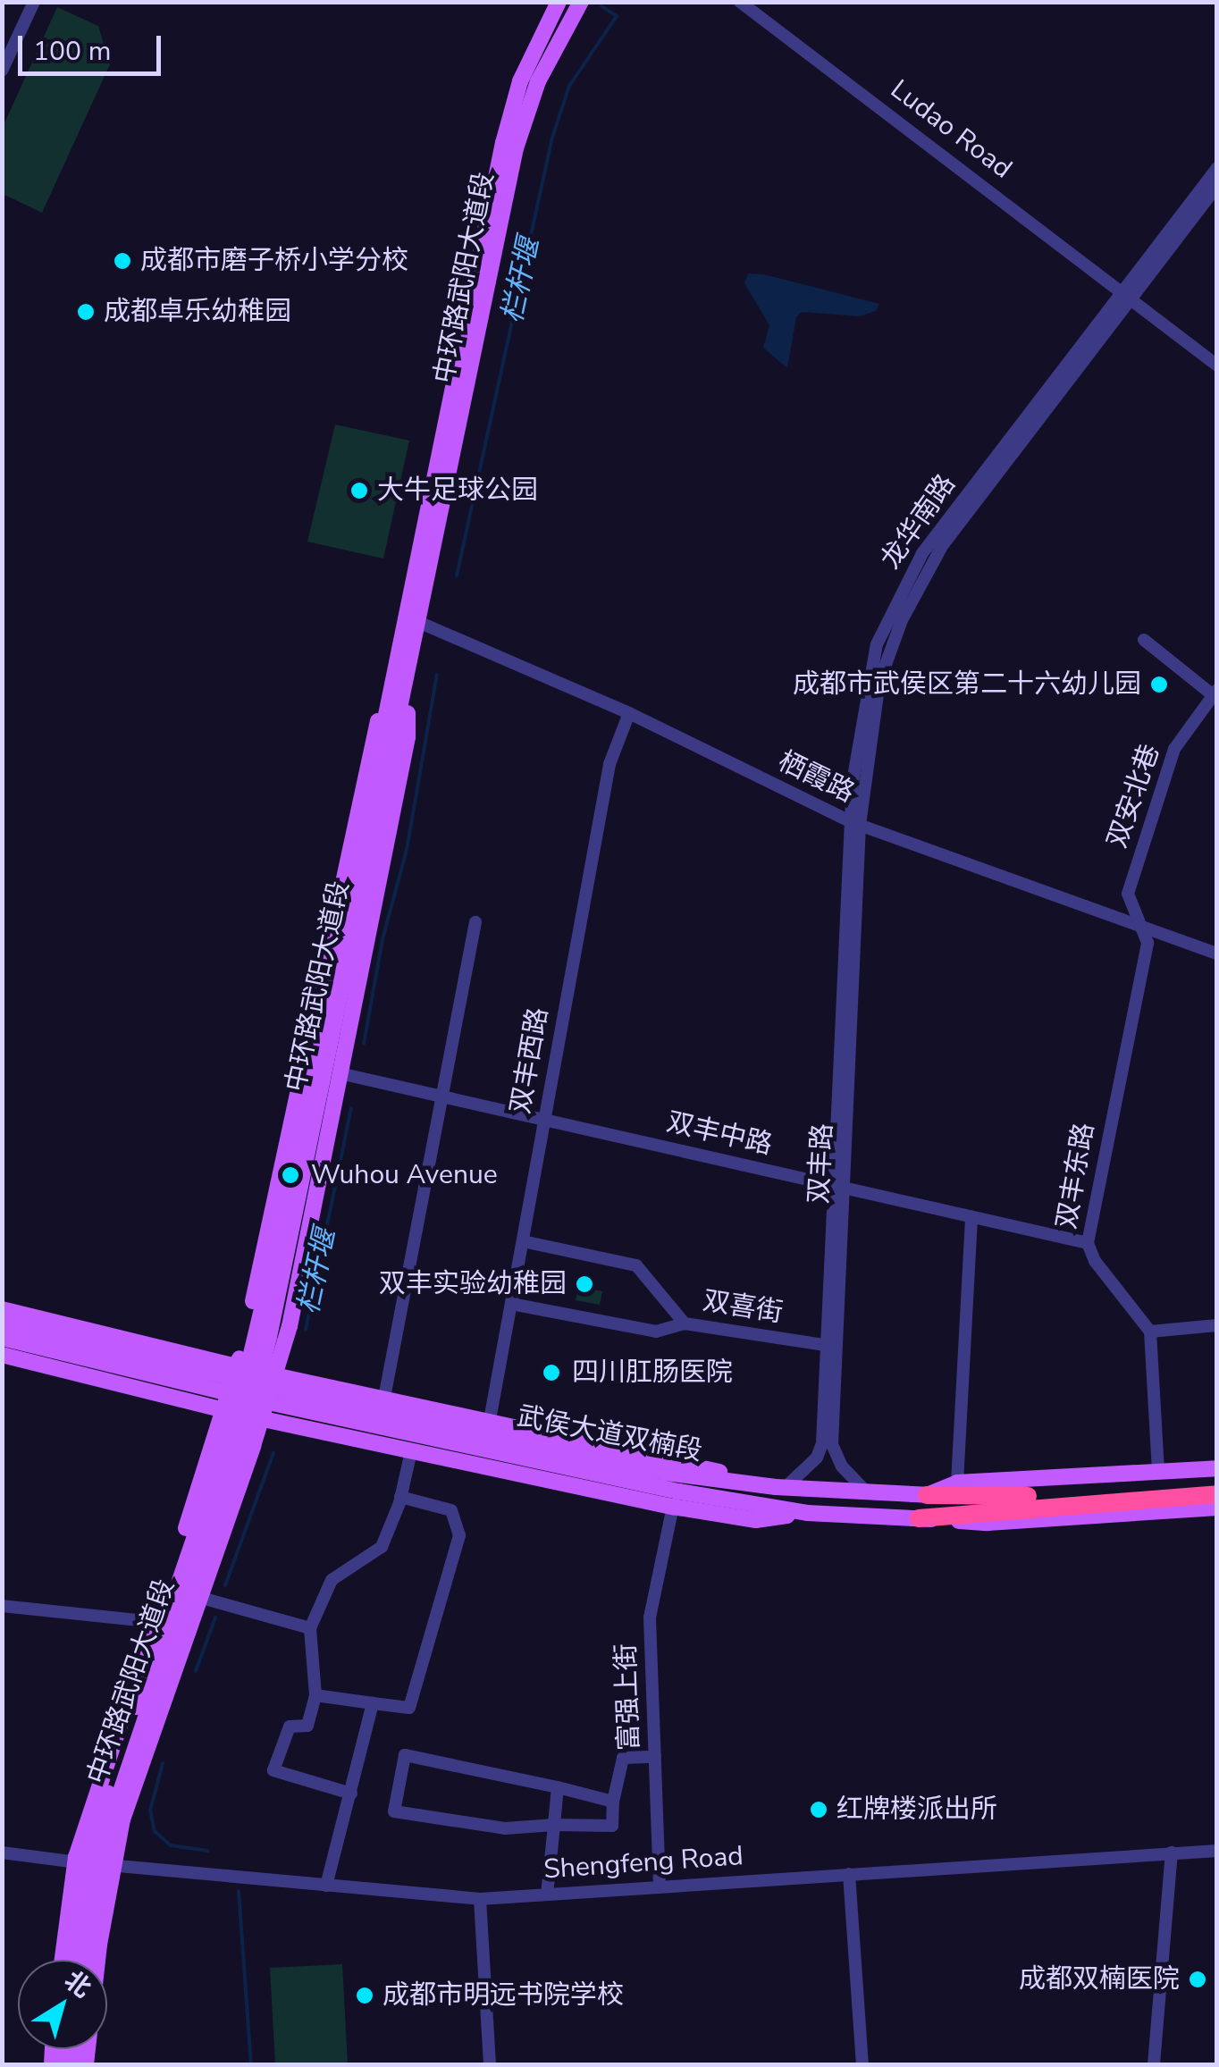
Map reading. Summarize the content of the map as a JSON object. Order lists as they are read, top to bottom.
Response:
{
  "streets": {
    "main road": ["中环路武阳大道段", "武侯大道双楠段"],
    "street": [
      "Ludao Road",
      "龙华南路",
      "栖霞路",
      "双安北巷",
      "双丰西路",
      "双丰中路",
      "双丰路",
      "双丰东路",
      "双喜街",
      "富强上街",
      "Shengfeng Road"
    ]
  },
  "crossings": [
    ["Ludao Road", "龙华南路"],
    ["中环路武阳大道段", "栖霞路"],
    ["龙华南路", "栖霞路"],
    ["龙华南路", "双丰路"],
    ["栖霞路", "双安北巷"],
    ["栖霞路", "双丰西路"],
    ["栖霞路", "双丰路"],
    ["栖霞路", "双丰东路"],
    ["双安北巷", "双丰东路"],
    ["双丰西路", "双丰中路"],
    ["双丰西路", "双喜街"],
    ["双丰中路", "双丰路"],
    ["双丰中路", "双丰东路"],
    ["双丰路", "双喜街"],
    ["双丰路", "武侯大道双楠段"],
    ["武侯大道双楠段", "富强上街"],
    ["富强上街", "Shengfeng Road"]
  ],
  "water": ["栏杆堰"],
  "places": [
    "成都市磨子桥小学分校",
    "成都卓乐幼稚园",
    "大牛足球公园",
    "成都市武侯区第二十六幼儿园",
    "Wuhou Avenue",
    "双丰实验幼稚园",
    "四川肛肠医院",
    "红牌楼派出所",
    "成都双楠医院",
    "成都市明远书院学校"
  ],
  "scale_bar": "100 m",
  "north": "top right"
}
